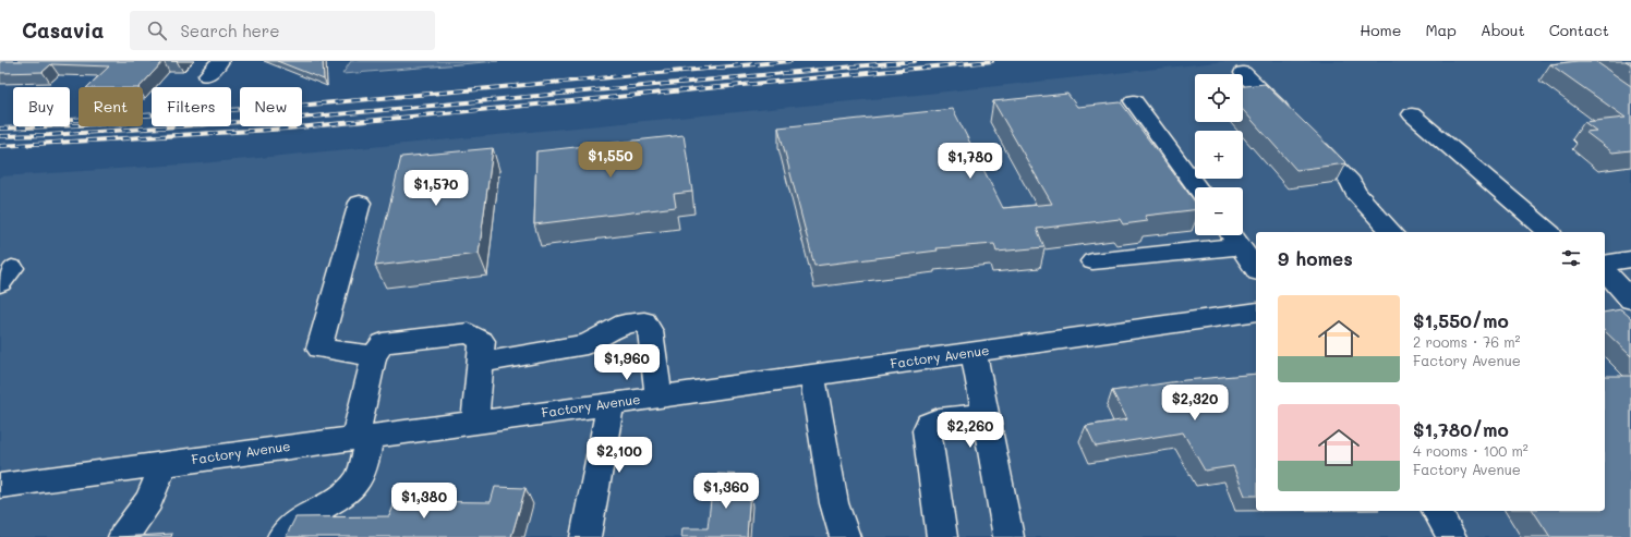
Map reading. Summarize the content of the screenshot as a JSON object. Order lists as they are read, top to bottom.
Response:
{
  "streets": {
    "street": ["Factory Avenue"]
  },
  "page": {
    "header": "Casavia",
    "search": "Search here",
    "nav": [
      "Home",
      "Map",
      "About",
      "Contact"
    ],
    "map_buttons": ["+", "−"],
    "chip": [
      "Buy",
      "Rent",
      "Filters",
      "New"
    ],
    "price": [
      "$1,550",
      "$1,780",
      "$1,570",
      "$1,960",
      "$2,320",
      "$2,260",
      "$2,100",
      "$1,360",
      "$1,380"
    ],
    "heading": "9 homes",
    "list": [
      {
        "name": "$1,550/mo",
        "note": "2 rooms · 76 m² · Factory Avenue"
      },
      {
        "name": "$1,780/mo",
        "note": "4 rooms · 100 m² · Factory Avenue"
      }
    ]
  }
}
